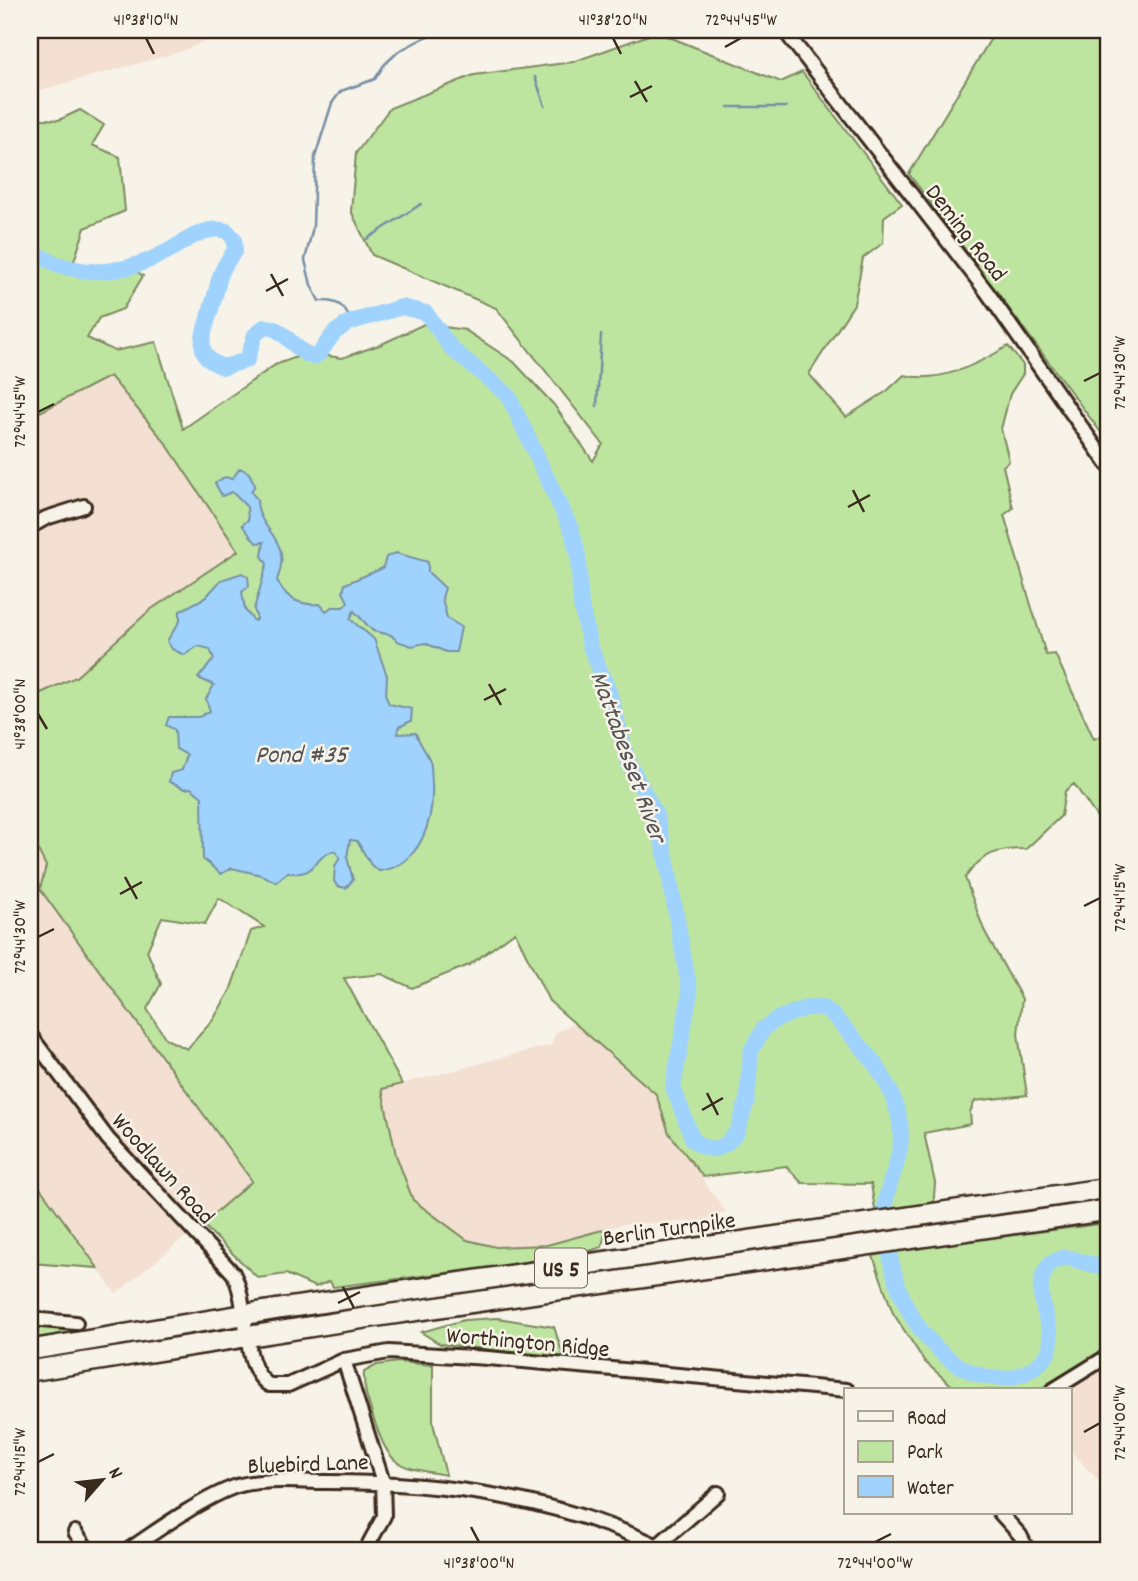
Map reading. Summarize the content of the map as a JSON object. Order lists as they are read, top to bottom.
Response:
{
  "streets": {
    "highway": ["Berlin Turnpike", "US 5"],
    "street": [
      "Deming Road",
      "Woodlawn Road",
      "Worthington Ridge",
      "Bluebird Lane"
    ]
  },
  "crossings": [
    ["Woodlawn Road", "Berlin Turnpike"],
    ["Woodlawn Road", "Worthington Ridge"],
    ["Berlin Turnpike", "Worthington Ridge"]
  ],
  "water": ["Pond #35", "Mattabesset River"],
  "legend": ["Road", "Park", "Water"],
  "north": "top right",
  "coordinates": [
    "41°38'10\"N",
    "41°38'20\"N",
    "72°44'45\"W",
    "72°44'30\"W",
    "41°38'00\"N",
    "72°44'15\"W",
    "72°44'00\"W"
  ]
}
